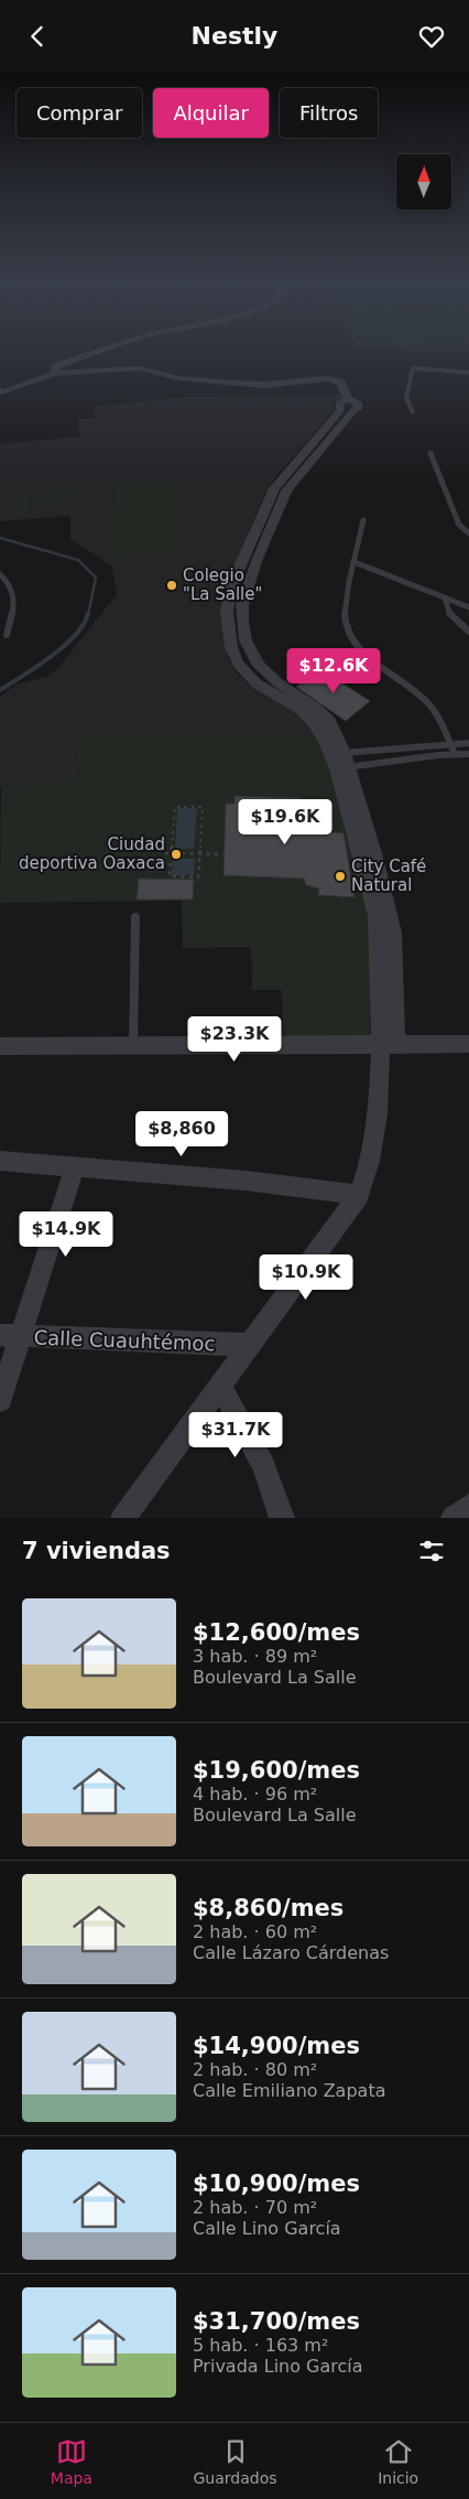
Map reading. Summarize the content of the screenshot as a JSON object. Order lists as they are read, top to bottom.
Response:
{
  "streets": {
    "street": ["Calle Cuauhtémoc"]
  },
  "places": ["Colegio \"La Salle\"", "Ciudad deportiva Oaxaca", "City Café Natural"],
  "north": "top",
  "page": {
    "header": "Nestly",
    "chip": ["Comprar", "Alquilar", "Filtros"],
    "price": [
      "$12.6K",
      "$19.6K",
      "$23.3K",
      "$8,860",
      "$14.9K",
      "$10.9K",
      "$31.7K"
    ],
    "heading": "7 viviendas",
    "list": [
      {
        "name": "$12,600/mes",
        "note": "3 hab. · 89 m² · Boulevard La Salle"
      },
      {
        "name": "$19,600/mes",
        "note": "4 hab. · 96 m² · Boulevard La Salle"
      },
      {
        "name": "$8,860/mes",
        "note": "2 hab. · 60 m² · Calle Lázaro Cárdenas"
      },
      {
        "name": "$14,900/mes",
        "note": "2 hab. · 80 m² · Calle Emiliano Zapata"
      },
      {
        "name": "$10,900/mes",
        "note": "2 hab. · 70 m² · Calle Lino García"
      },
      {
        "name": "$31,700/mes",
        "note": "5 hab. · 163 m² · Privada Lino García"
      }
    ],
    "tabs": ["Mapa", "Guardados", "Inicio"]
  }
}
